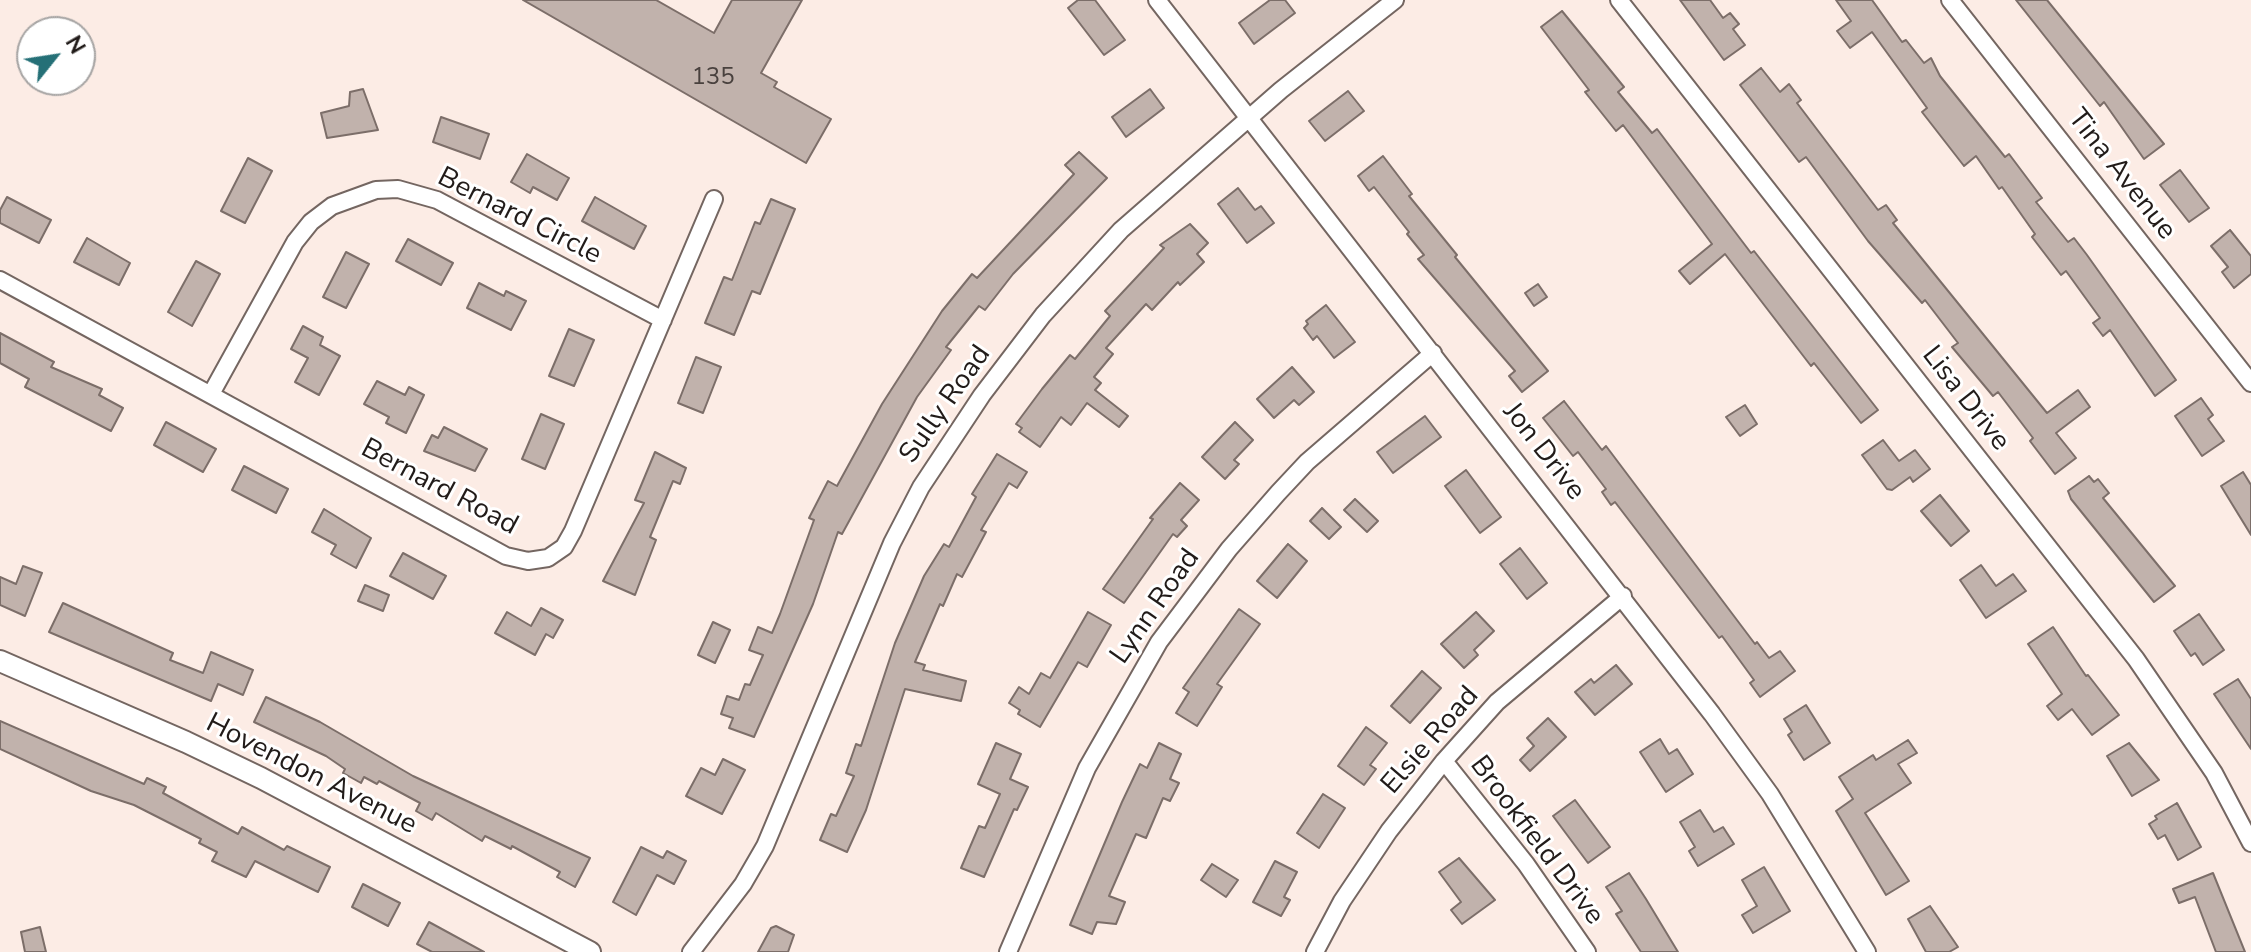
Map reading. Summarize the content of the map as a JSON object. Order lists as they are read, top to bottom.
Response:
{
  "streets": {
    "street": [
      "Tina Avenue",
      "Bernard Circle",
      "Lisa Drive",
      "Sully Road",
      "Jon Drive",
      "Bernard Road",
      "Lynn Road",
      "Elsie Road",
      "Hovendon Avenue",
      "Brookfield Drive"
    ]
  },
  "crossings": [
    ["Bernard Circle", "Bernard Road"],
    ["Sully Road", "Jon Drive"],
    ["Jon Drive", "Lynn Road"],
    ["Jon Drive", "Elsie Road"],
    ["Elsie Road", "Brookfield Drive"]
  ],
  "house_numbers": ["135"],
  "north": "top right"
}
